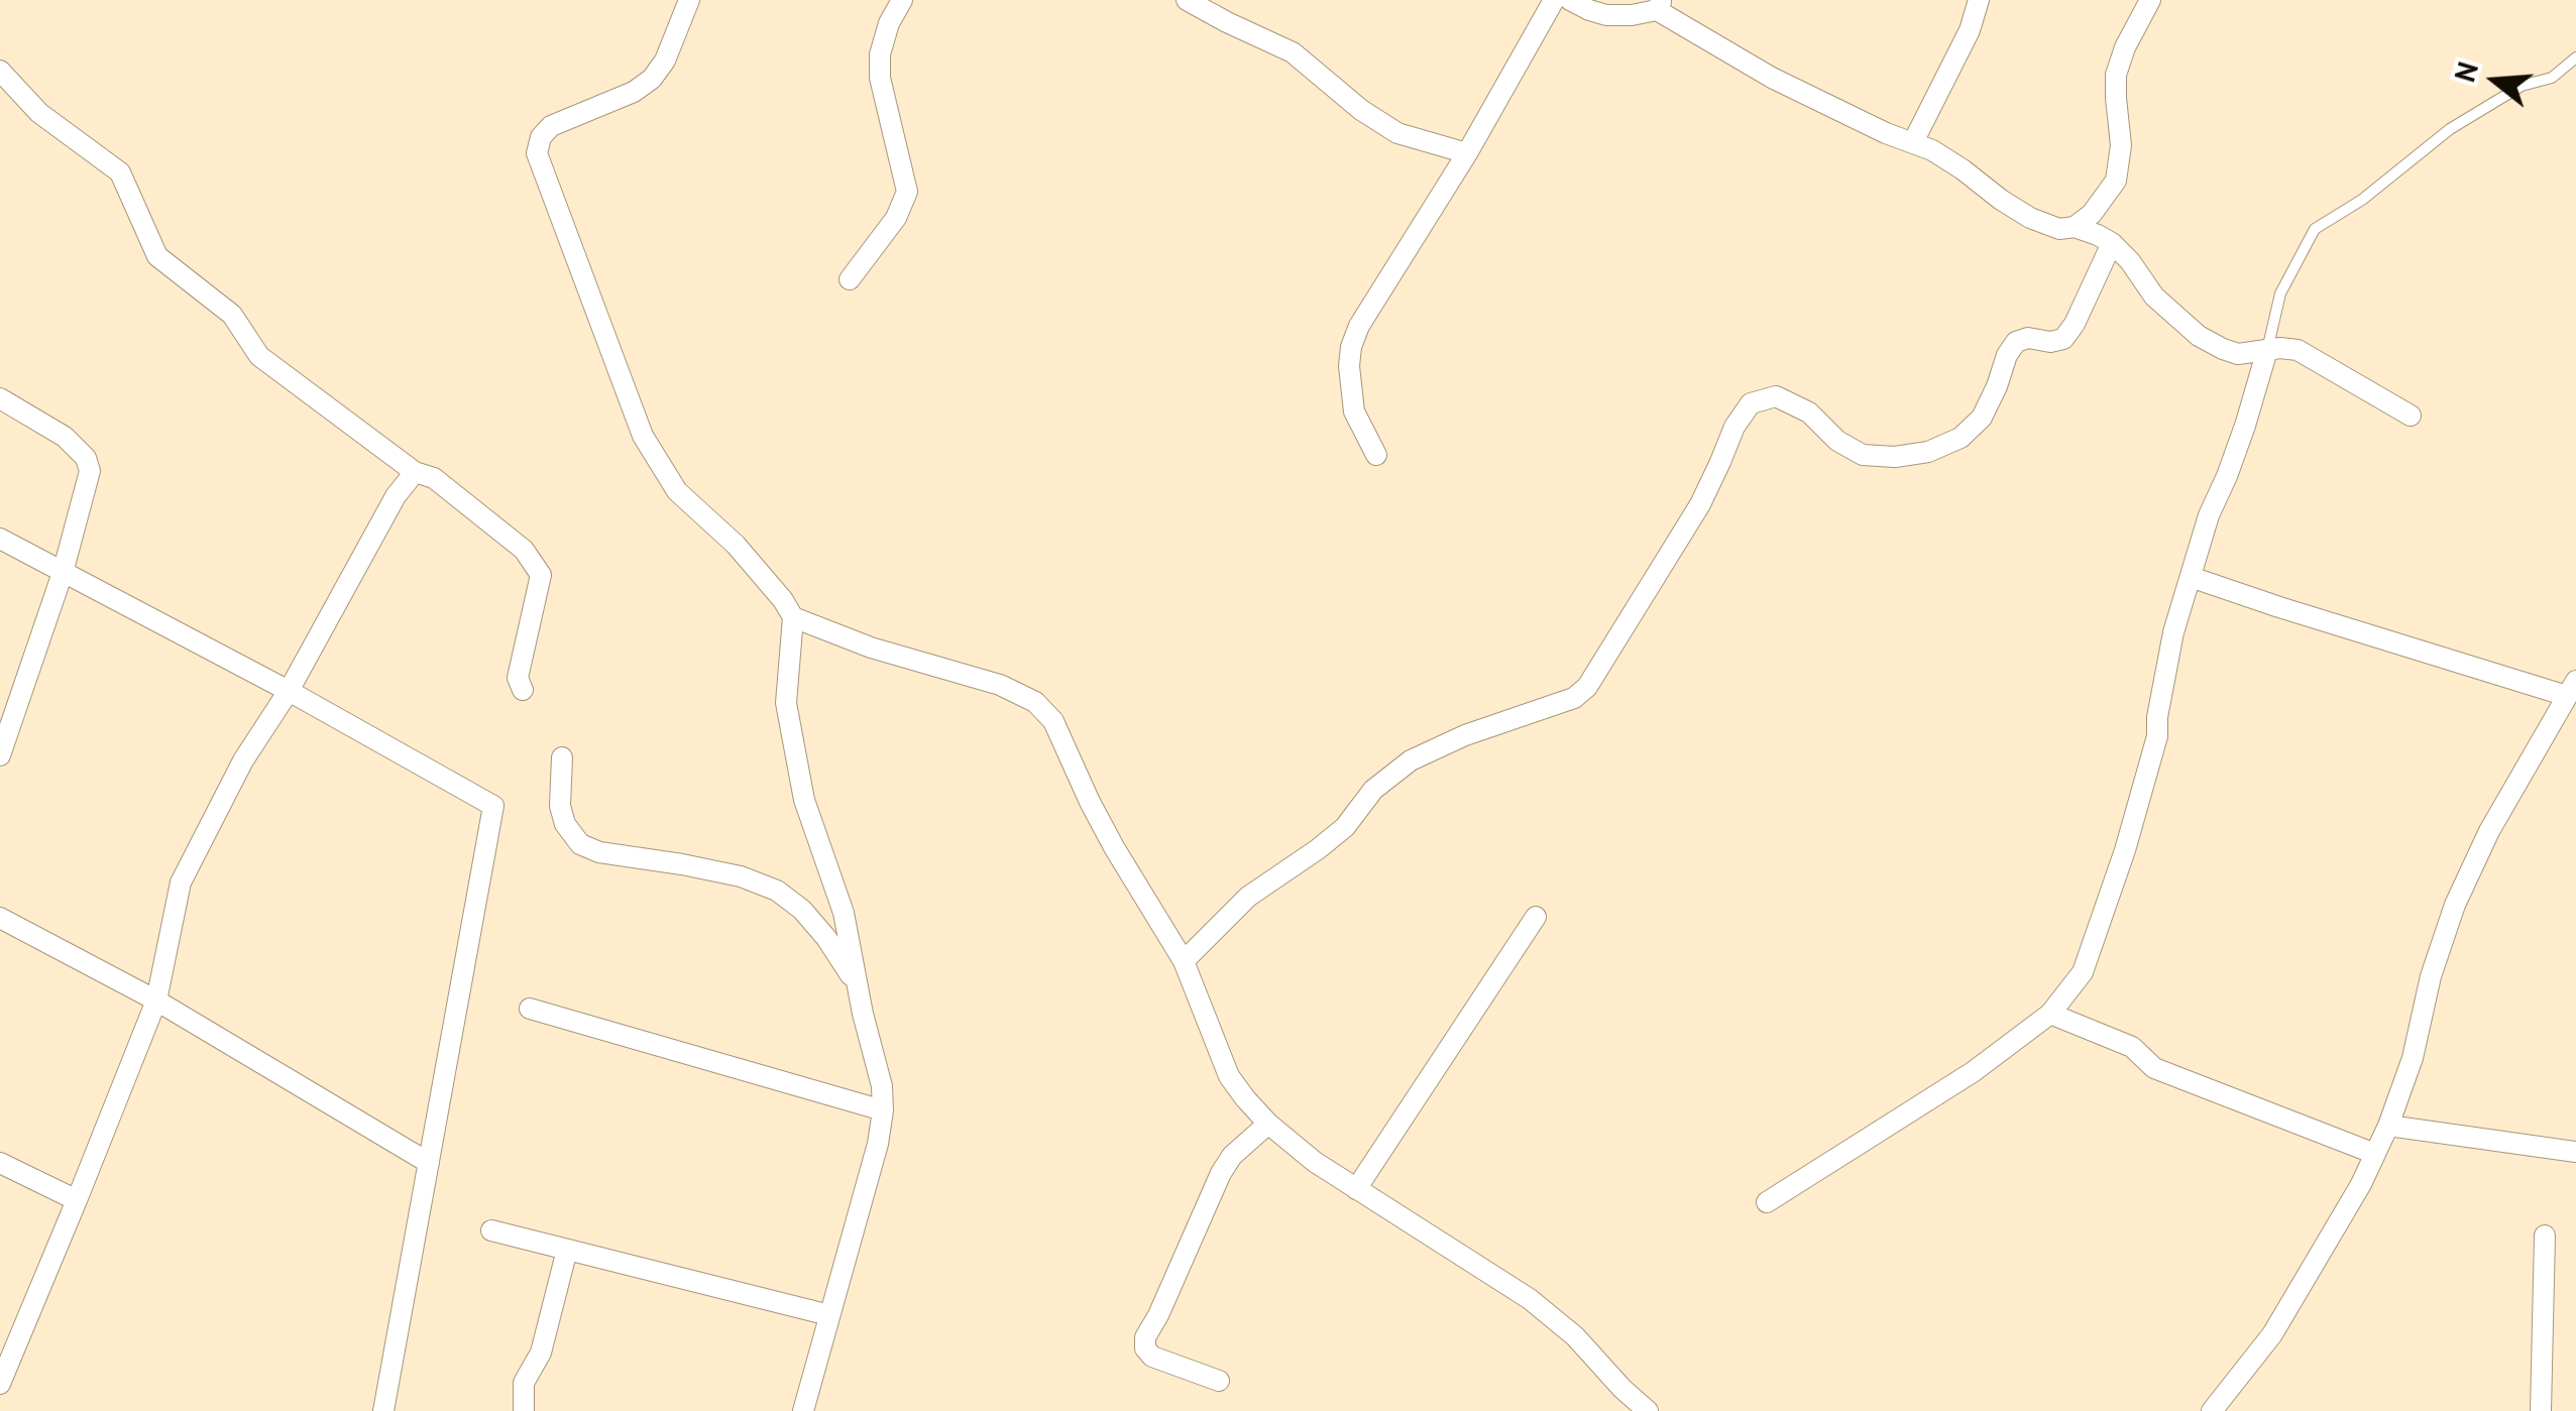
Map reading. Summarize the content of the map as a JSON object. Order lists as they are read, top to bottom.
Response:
{
  "north": "left"
}
